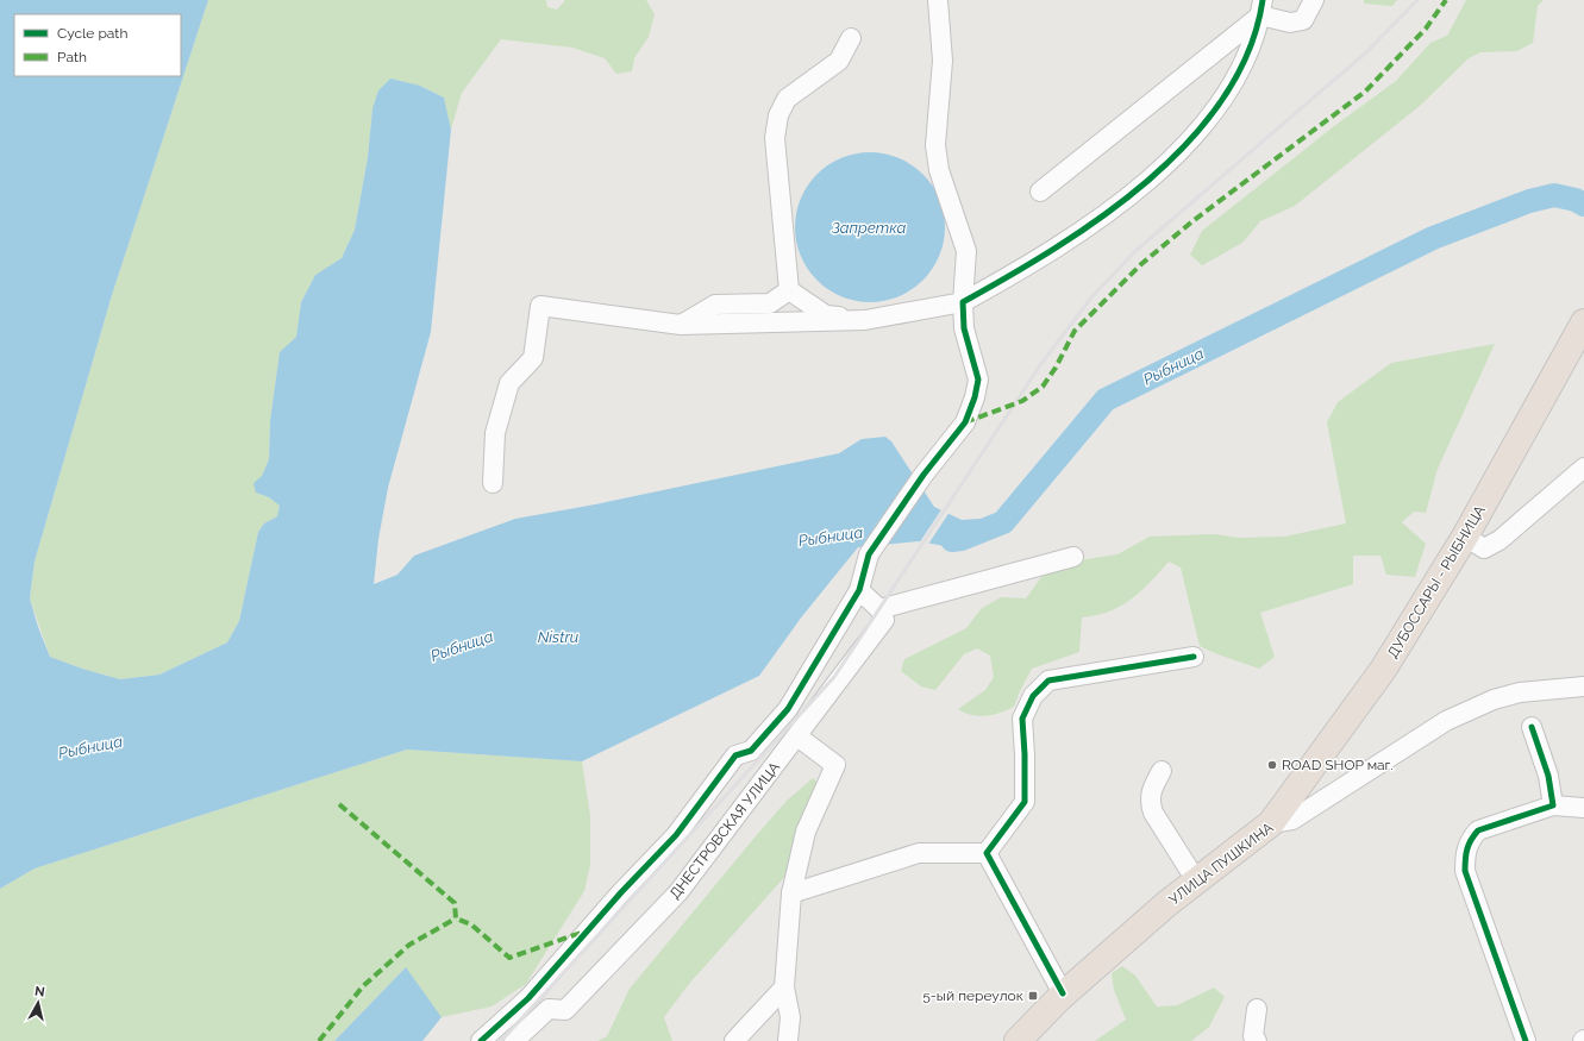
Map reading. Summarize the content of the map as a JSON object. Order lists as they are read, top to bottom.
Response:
{
  "streets": {
    "highway": ["ДУБОССАРЫ - РЫБНИЦА", "УЛИЦА ПУШКИНА"],
    "street": ["ДНЕСТРОВСКАЯ УЛИЦА"]
  },
  "crossings": [
    ["ДУБОССАРЫ - РЫБНИЦА", "УЛИЦА ПУШКИНА"]
  ],
  "water": ["Запретка", "Рыбница", "Nistru"],
  "places": {
    "other": ["ROAD SHOP маг."],
    "transit": ["5-ый переулок"]
  },
  "legend": ["Cycle path", "Path"],
  "north": "top"
}
